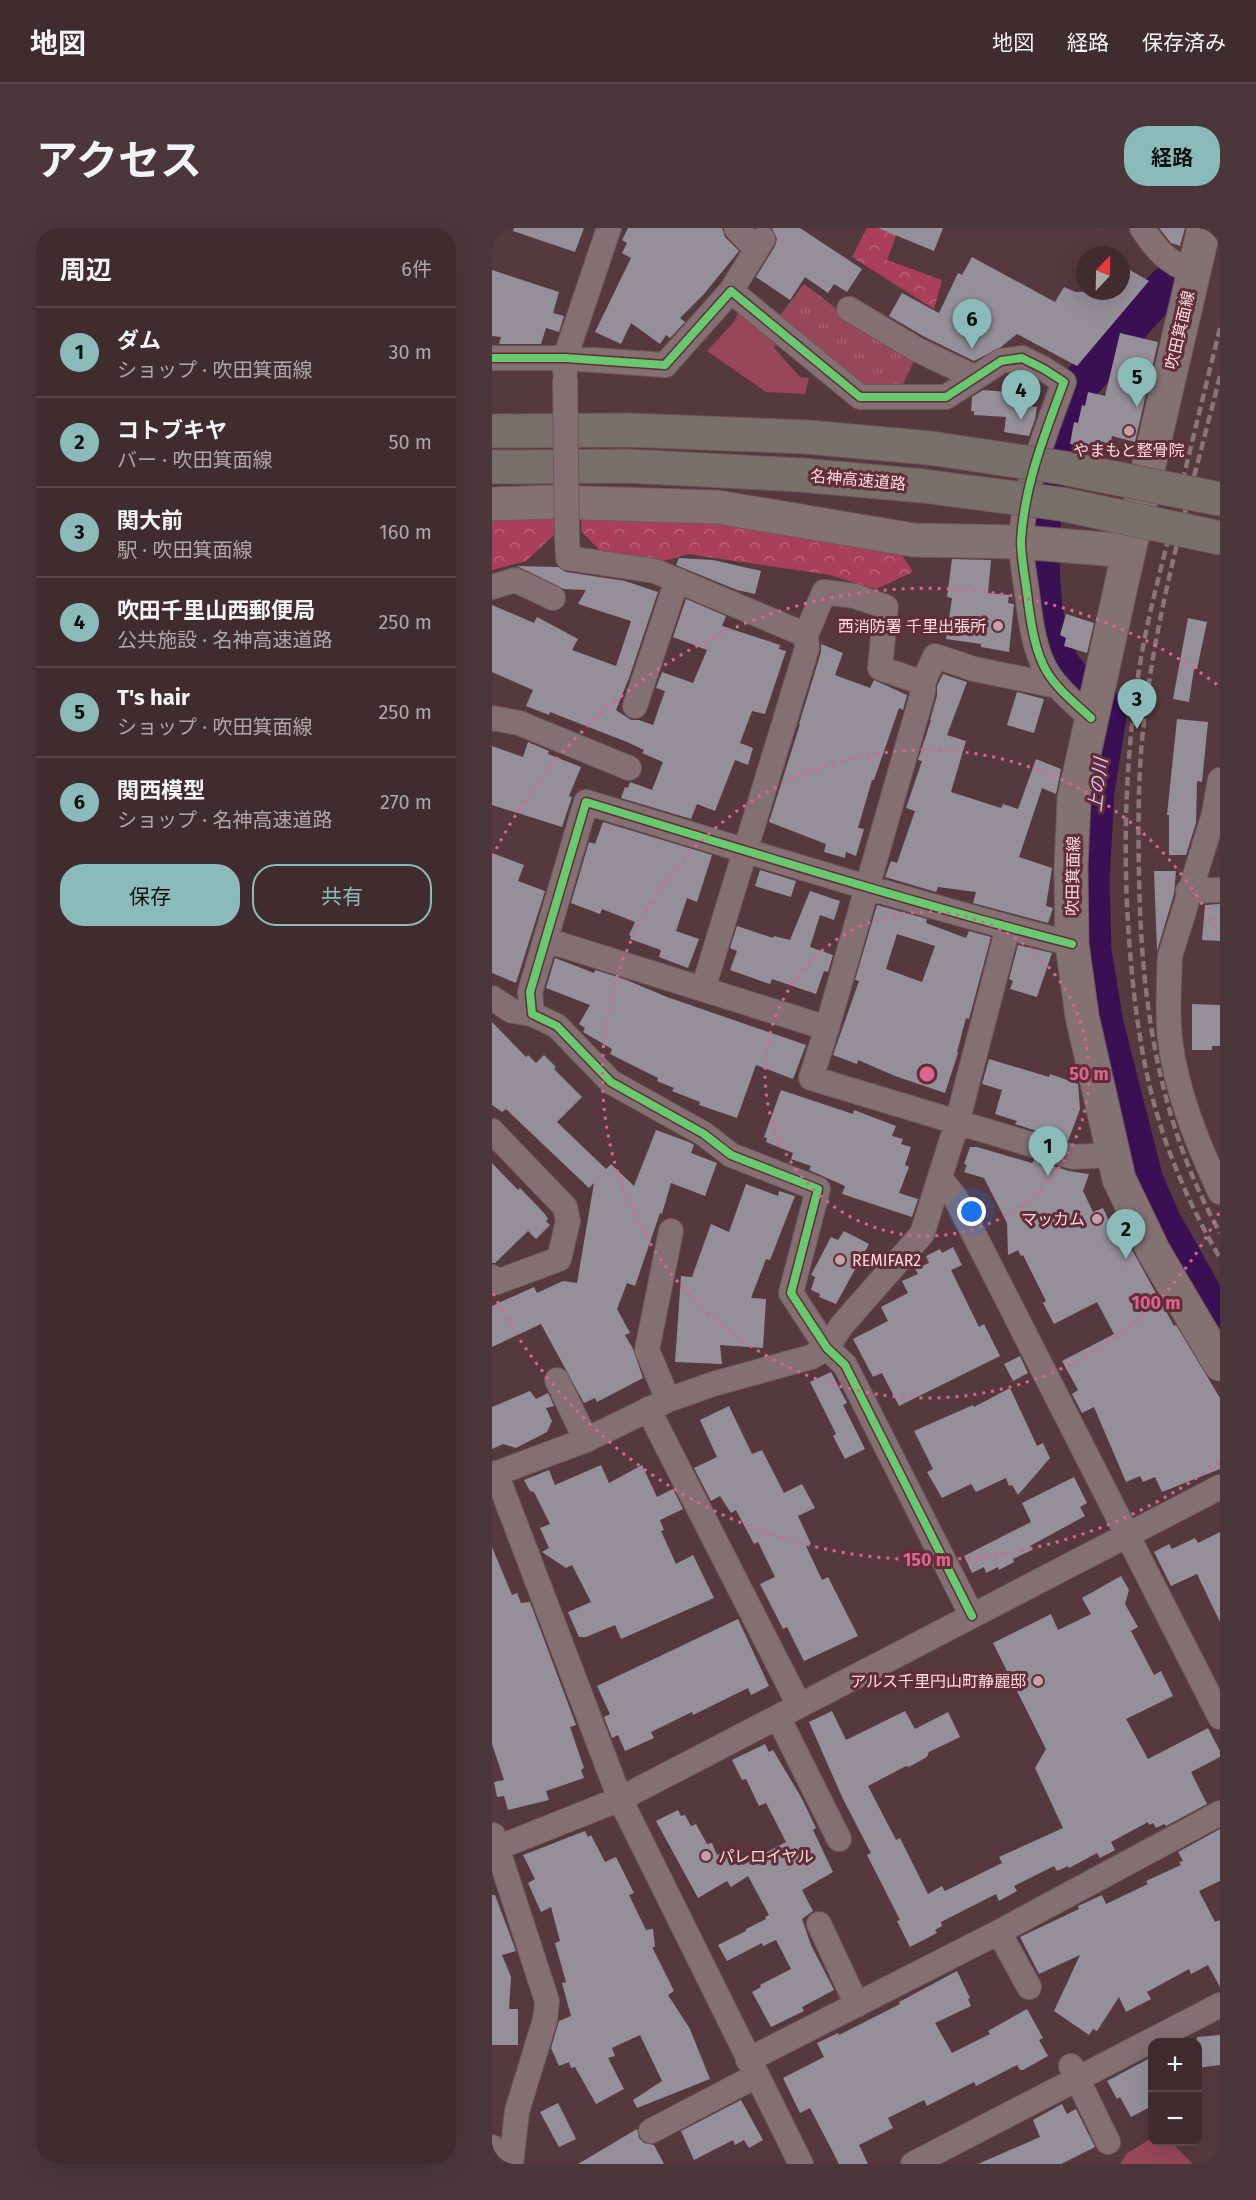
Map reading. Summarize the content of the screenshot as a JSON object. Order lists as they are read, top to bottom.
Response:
{
  "streets": {
    "highway": ["名神高速道路"],
    "main road": ["吹田箕面線"]
  },
  "water": ["上の川"],
  "places": [
    "やまもと整骨院",
    "西消防署 千里出張所",
    "マッカム",
    "REMIFAR2",
    "アルス千里円山町静麗邸",
    "パレロイヤル"
  ],
  "north": "top",
  "page": {
    "header": "地図",
    "nav": ["地図", "経路", "保存済み"],
    "title": "アクセス",
    "buttons": [
      "経路",
      ["保存", "共有"]
    ],
    "heading": ["周辺", "6件"],
    "pins": [
      "6",
      "5",
      "4",
      "3",
      "1",
      "2"
    ],
    "list": [
      {
        "mark": "1",
        "name": "ダム",
        "note": "ショップ · 吹田箕面線",
        "value": "30 m"
      },
      {
        "mark": "2",
        "name": "コトブキヤ",
        "note": "バー · 吹田箕面線",
        "value": "50 m"
      },
      {
        "mark": "3",
        "name": "関大前",
        "note": "駅 · 吹田箕面線",
        "value": "160 m"
      },
      {
        "mark": "4",
        "name": "吹田千里山西郵便局",
        "note": "公共施設 · 名神高速道路",
        "value": "250 m"
      },
      {
        "mark": "5",
        "name": "T's hair",
        "note": "ショップ · 吹田箕面線",
        "value": "250 m"
      },
      {
        "mark": "6",
        "name": "関西模型",
        "note": "ショップ · 名神高速道路",
        "value": "270 m"
      }
    ],
    "map_buttons": ["+", "−"]
  },
  "rings": ["50 m", "100 m", "150 m"]
}
